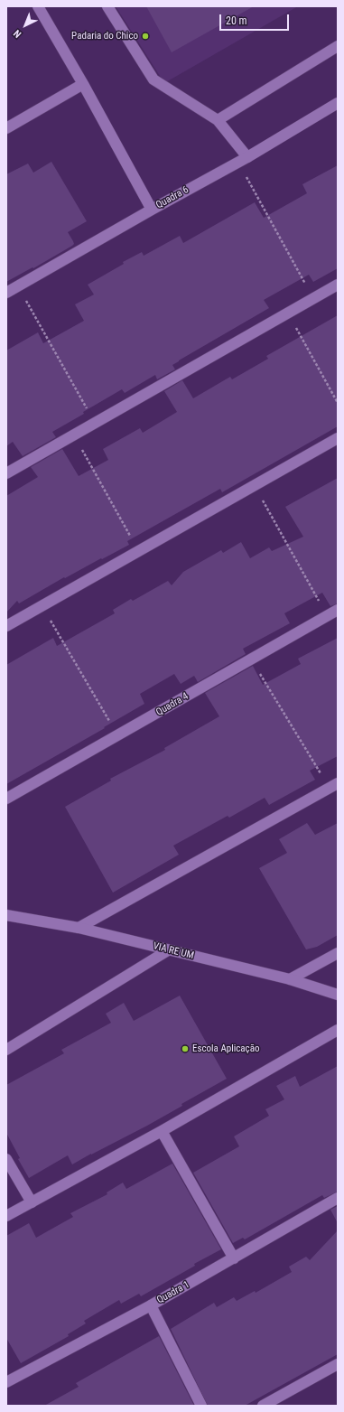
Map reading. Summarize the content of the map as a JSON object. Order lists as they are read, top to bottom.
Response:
{
  "streets": {
    "street": [
      "Quadra 6",
      "Quadra 4",
      "VIA RE UM",
      "Quadra 1"
    ]
  },
  "places": ["Padaria do Chico", "Escola Aplicação"],
  "scale_bar": "20 m",
  "north": "bottom left"
}
